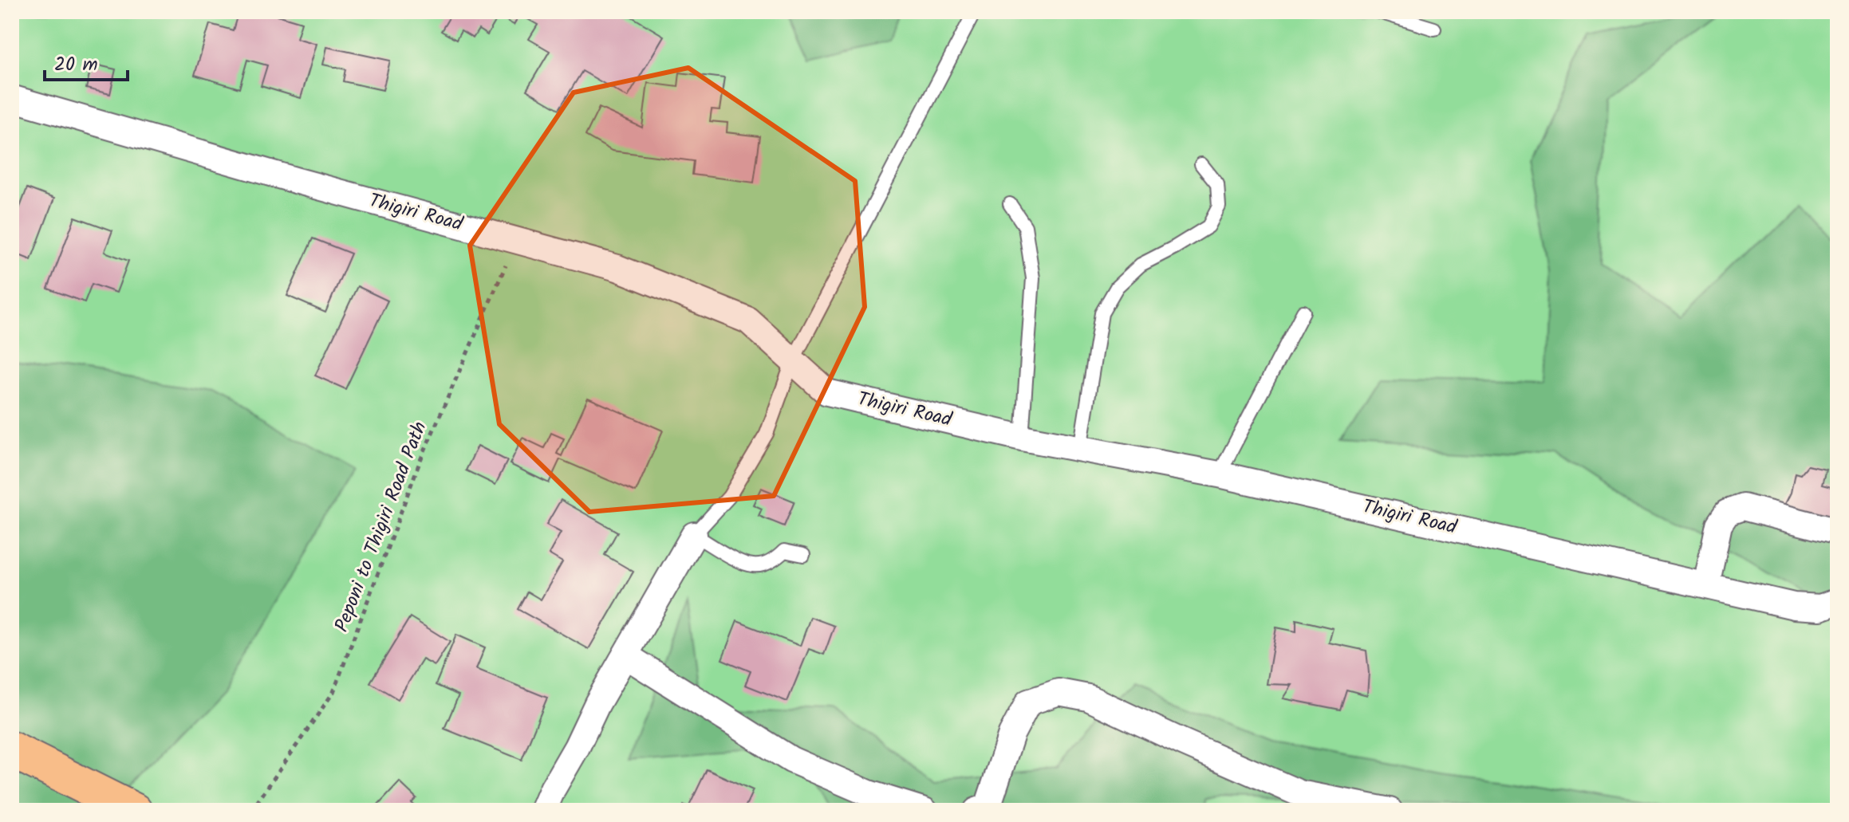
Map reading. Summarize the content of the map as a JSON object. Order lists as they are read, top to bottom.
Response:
{
  "streets": {
    "street": ["Thigiri Road"],
    "path": ["Peponi to Thigiri Road Path"]
  },
  "crossings": [
    ["Thigiri Road", "Peponi to Thigiri Road Path"]
  ],
  "scale_bar": "20 m"
}
